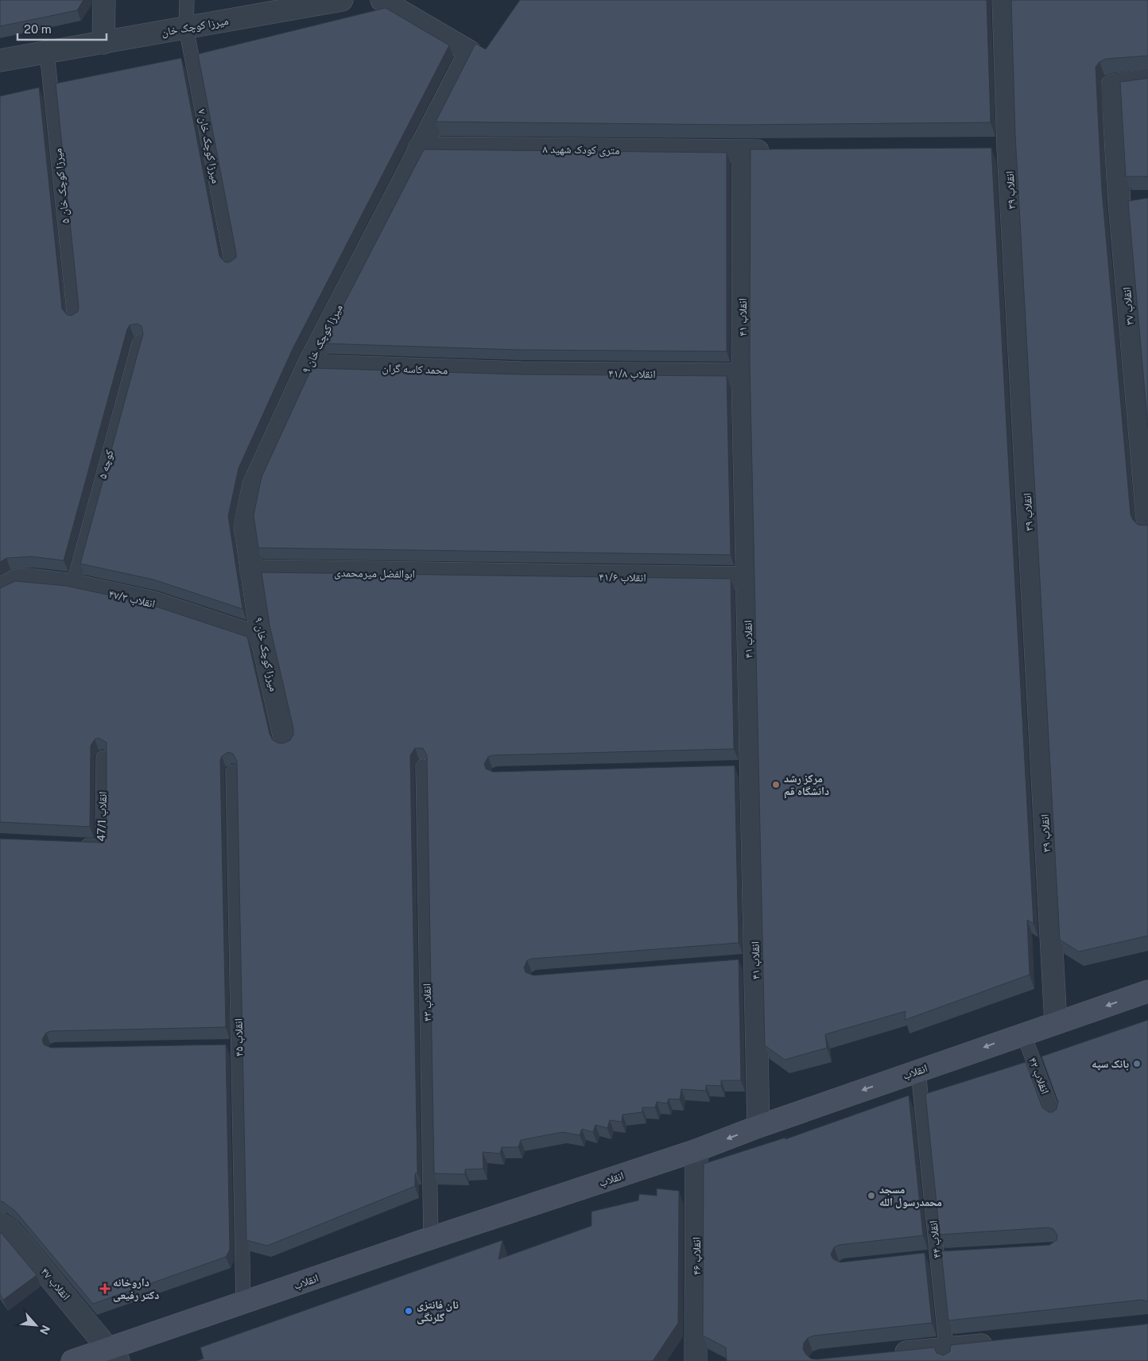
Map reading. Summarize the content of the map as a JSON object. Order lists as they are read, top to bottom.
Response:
{
  "streets": {
    "main road": ["انقلاب"],
    "street": [
      "میرزا کوچک خان",
      "۸ متری کودک شهید",
      "انقلاب ۳۹",
      "انقلاب ۳۷",
      "انقلاب ۴۱",
      "میرزا کوچک خان ۹",
      "محمد کاسه گران",
      "انقلاب ۴۱/۸",
      "ابوالفضل میرمحمدی",
      "انقلاب ۴۱/۶",
      "انقلاب ۴۷/۳",
      "انقلاب ۴۶",
      "انقلاب ۴۷"
    ],
    "lane": [
      "میرزا کوچک خان ۷",
      "میرزا کوچک خان ۵",
      "کوچه ۵",
      "انقلاب 47/1",
      "انقلاب ۴۳",
      "انقلاب ۴۵",
      "انقلاب ۴۲",
      "انقلاب ۴۴"
    ]
  },
  "crossings": [
    ["میرزا کوچک خان", "میرزا کوچک خان ۷"],
    ["میرزا کوچک خان", "میرزا کوچک خان ۵"],
    ["۸ متری کودک شهید", "انقلاب ۴۱"],
    ["۸ متری کودک شهید", "میرزا کوچک خان ۹"],
    ["انقلاب ۳۹", "انقلاب"],
    ["انقلاب ۴۱", "انقلاب ۴۱/۸"],
    ["انقلاب ۴۱", "انقلاب ۴۱/۶"],
    ["انقلاب ۴۱", "انقلاب"],
    ["میرزا کوچک خان ۹", "محمد کاسه گران"],
    ["میرزا کوچک خان ۹", "ابوالفضل میرمحمدی"],
    ["میرزا کوچک خان ۹", "انقلاب ۴۷/۳"],
    ["محمد کاسه گران", "انقلاب ۴۱/۸"],
    ["کوچه ۵", "انقلاب ۴۷/۳"],
    ["ابوالفضل میرمحمدی", "انقلاب ۴۱/۶"],
    ["انقلاب ۴۳", "انقلاب"],
    ["انقلاب ۴۵", "انقلاب"],
    ["انقلاب", "انقلاب ۴۲"],
    ["انقلاب", "انقلاب ۴۴"],
    ["انقلاب", "انقلاب ۴۶"],
    ["انقلاب", "انقلاب ۴۷"]
  ],
  "one_way": ["انقلاب"],
  "places": {
    "other": [
      "مرکز رشد دانشگاه قم",
      "بانک سپه",
      "مسجد محمدرسول الله",
      "نان فانتزی گلرنگی"
    ],
    "health": ["داروخانه دکتر رفیعی"]
  },
  "scale_bar": "20 m",
  "north": "bottom right"
}
